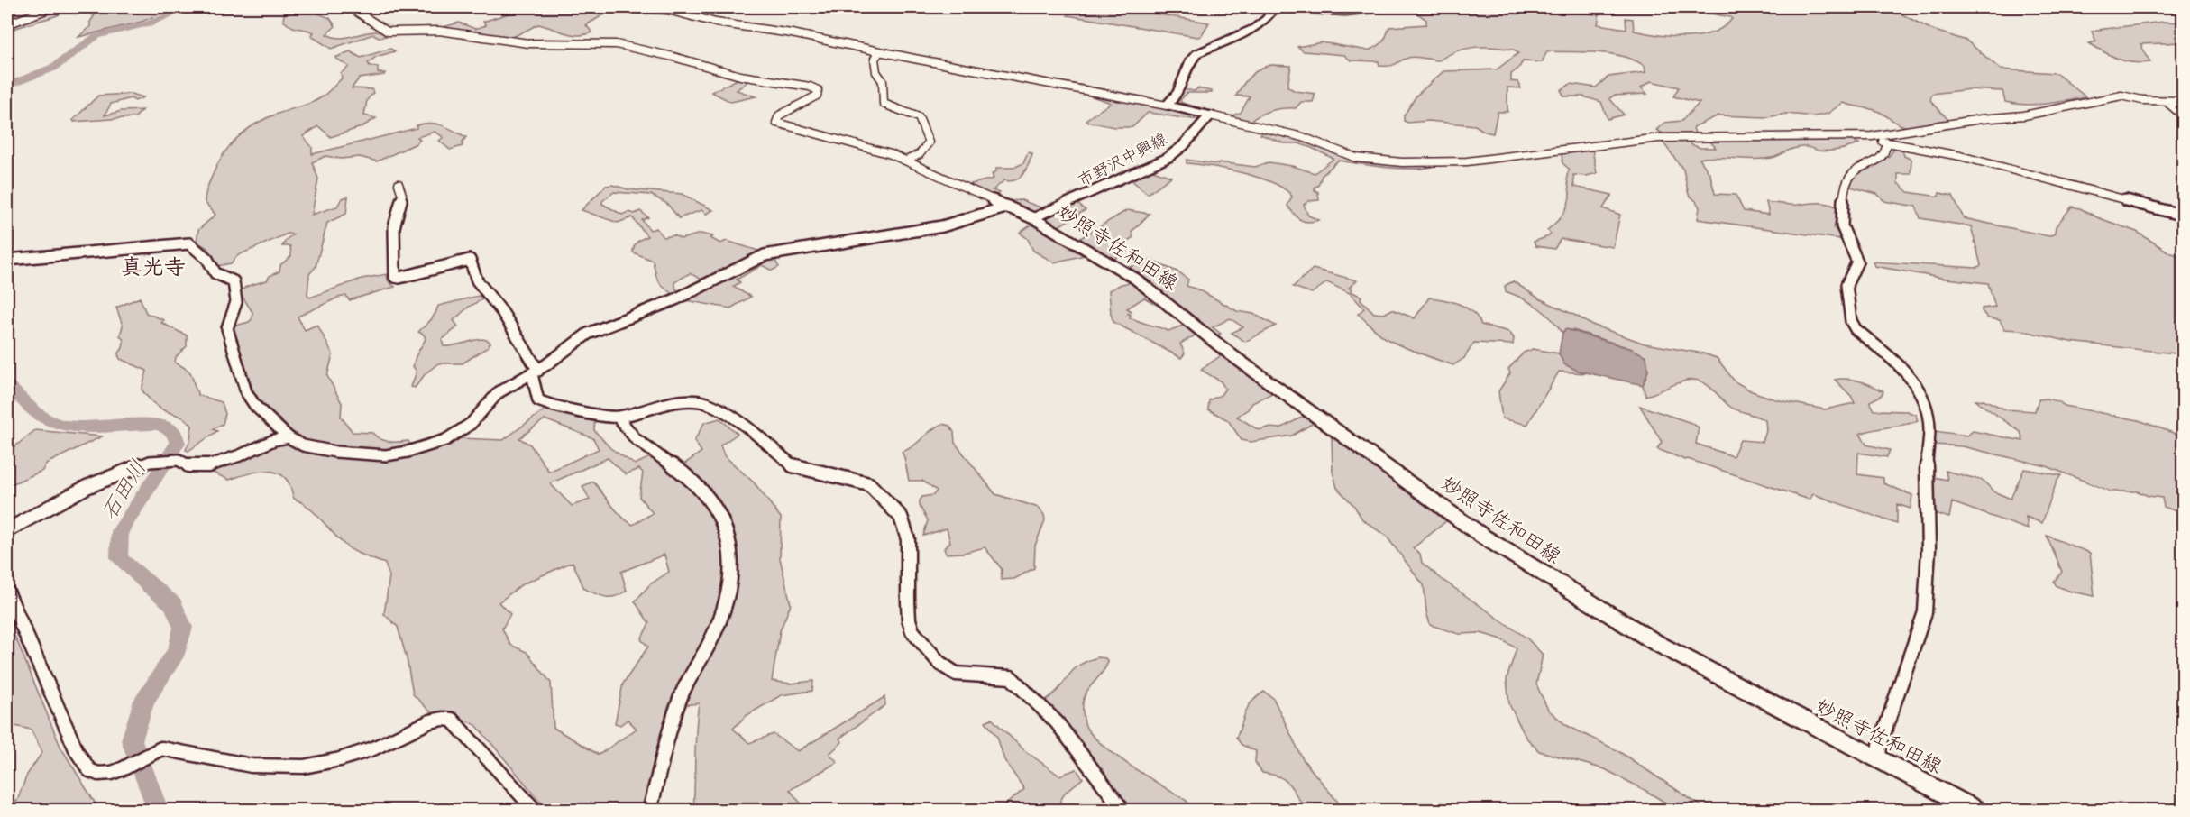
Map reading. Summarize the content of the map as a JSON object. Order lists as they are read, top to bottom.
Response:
{
  "streets": {
    "main road": ["市野沢中興線", "妙照寺佐和田線"]
  },
  "crossings": [
    ["市野沢中興線", "妙照寺佐和田線"]
  ],
  "districts": ["真光寺"],
  "water": ["石田川"]
}
